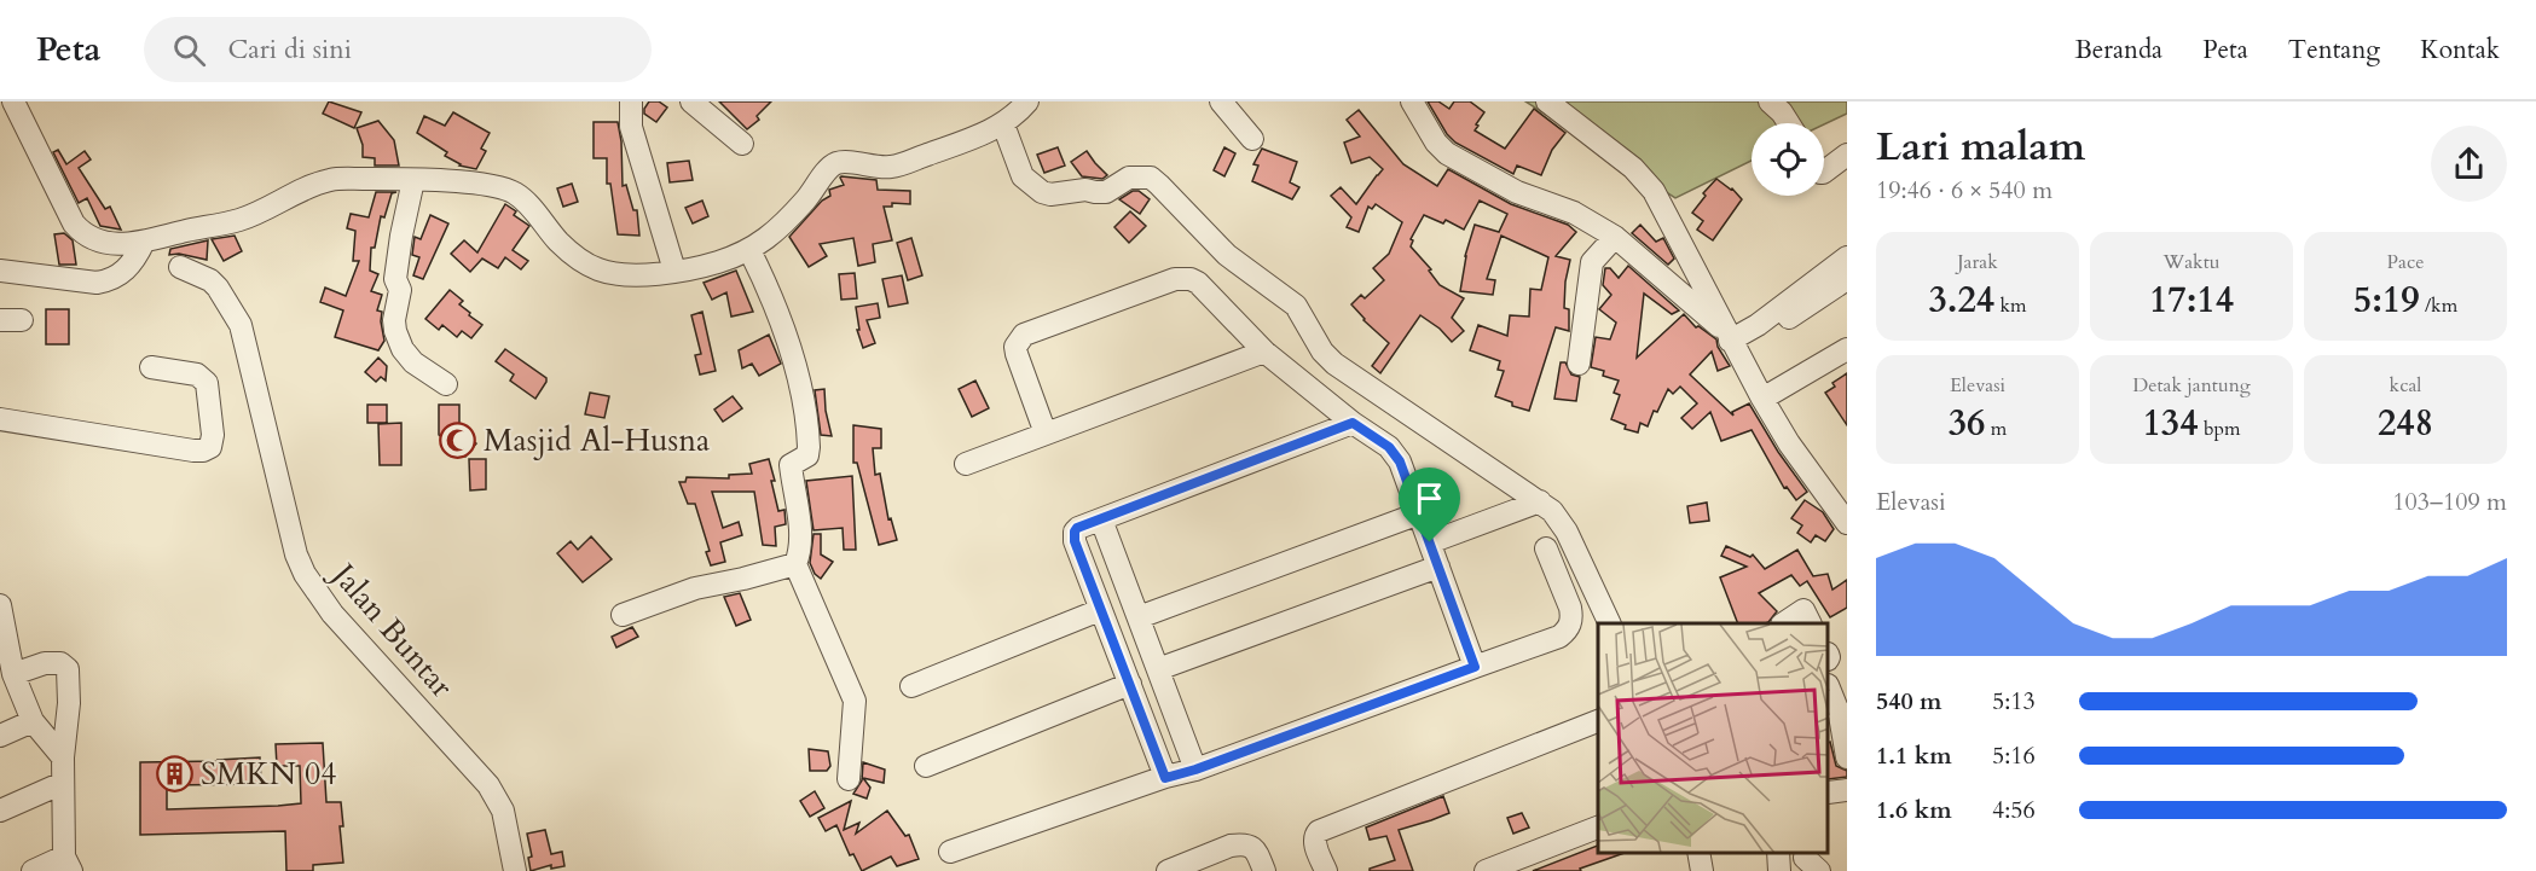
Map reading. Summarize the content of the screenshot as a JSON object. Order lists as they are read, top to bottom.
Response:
{
  "streets": {
    "street": ["Jalan Buntar"]
  },
  "places": {
    "mosque": ["Masjid Al-Husna"],
    "building": ["SMKN 04"]
  },
  "page": {
    "header": "Peta",
    "search": "Cari di sini",
    "nav": [
      "Beranda",
      "Peta",
      "Tentang",
      "Kontak"
    ],
    "heading": ["Lari malam", "19:46 · 6 × 540 m"],
    "stats": [
      ["Jarak", "3.24 km"],
      ["Waktu", "17:14"],
      ["Pace", "5:19 /km"],
      ["Elevasi", "36 m"],
      ["Detak jantung", "134 bpm"],
      ["kcal", "248"]
    ],
    "chart": ["Elevasi", "103–109 m"],
    "list": [
      {
        "name": "540 m",
        "note": "5:13"
      },
      {
        "name": "1.1 km",
        "note": "5:16"
      },
      {
        "name": "1.6 km",
        "note": "4:56"
      }
    ]
  }
}
